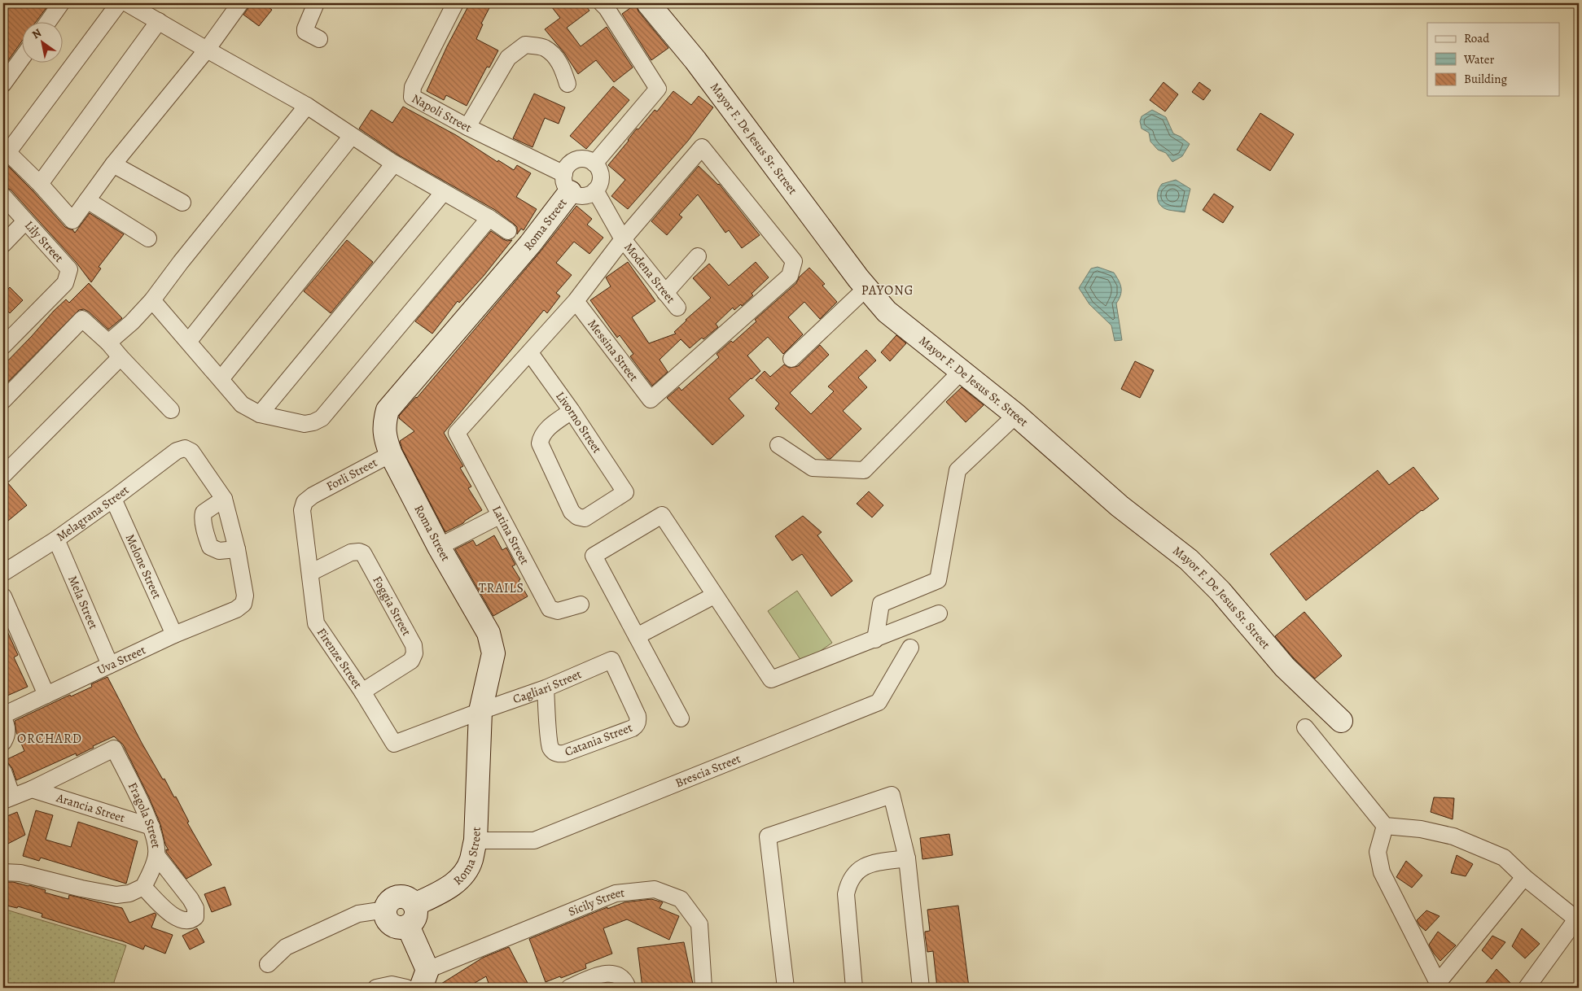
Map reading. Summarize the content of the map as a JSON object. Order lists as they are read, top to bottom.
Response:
{
  "streets": {
    "street": [
      "Napoli Street",
      "Mayor F. De Jesus Sr. Street",
      "Roma Street",
      "Lily Street",
      "Modena Street",
      "Messina Street",
      "Livorno Street",
      "Forli Street",
      "Melagrana Street",
      "Latina Street",
      "Melone Street",
      "Mela Street",
      "Foggia Street",
      "Firenze Street",
      "Uva Street",
      "Cagliari Street",
      "Catania Street",
      "Brescia Street",
      "Arancia Street",
      "Fragola Street",
      "Sicily Street"
    ]
  },
  "crossings": [
    ["Napoli Street", "Roma Street"],
    ["Napoli Street", "Modena Street"],
    ["Roma Street", "Modena Street"],
    ["Roma Street", "Forli Street"],
    ["Roma Street", "Cagliari Street"],
    ["Roma Street", "Brescia Street"],
    ["Modena Street", "Messina Street"],
    ["Livorno Street", "Latina Street"],
    ["Forli Street", "Firenze Street"],
    ["Melagrana Street", "Melone Street"],
    ["Melagrana Street", "Mela Street"],
    ["Melone Street", "Uva Street"],
    ["Mela Street", "Uva Street"],
    ["Foggia Street", "Firenze Street"],
    ["Firenze Street", "Cagliari Street"],
    ["Cagliari Street", "Catania Street"],
    ["Arancia Street", "Fragola Street"]
  ],
  "districts": ["PAYONG", "TRAILS", "ORCHARD"],
  "legend": ["Road", "Water", "Building"],
  "north": "top left"
}
